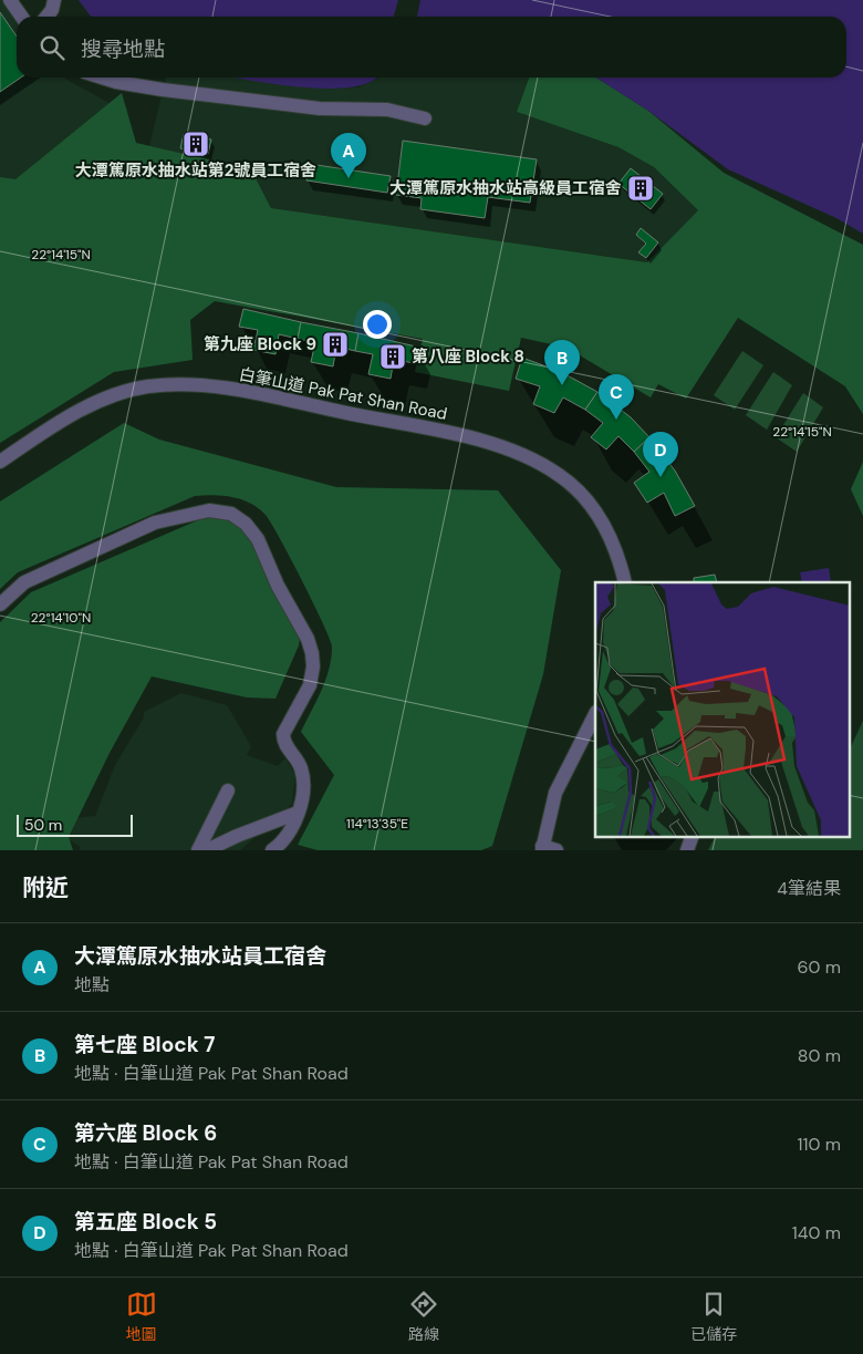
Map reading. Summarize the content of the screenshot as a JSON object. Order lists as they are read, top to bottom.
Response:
{
  "streets": {
    "street": ["白筆山道 Pak Pat Shan Road"]
  },
  "places": {
    "building": [
      "大潭篤原水抽水站第2號員工宿舍",
      "大潭篤原水抽水站高級員工宿舍",
      "第九座 Block 9",
      "第八座 Block 8"
    ]
  },
  "scale_bar": "50 m",
  "page": {
    "search": "搜尋地點",
    "pins": [
      "A",
      "B",
      "C",
      "D"
    ],
    "scale": "50 m",
    "heading": ["附近", "4筆結果"],
    "list": [
      {
        "mark": "A",
        "name": "大潭篤原水抽水站員工宿舍",
        "note": "地點",
        "value": "60 m"
      },
      {
        "mark": "B",
        "name": "第七座 Block 7",
        "note": "地點 · 白筆山道 Pak Pat Shan Road",
        "value": "80 m"
      },
      {
        "mark": "C",
        "name": "第六座 Block 6",
        "note": "地點 · 白筆山道 Pak Pat Shan Road",
        "value": "110 m"
      },
      {
        "mark": "D",
        "name": "第五座 Block 5",
        "note": "地點 · 白筆山道 Pak Pat Shan Road",
        "value": "140 m"
      }
    ],
    "nav": ["地圖", "路線", "已儲存"]
  },
  "coordinates": ["22°14'15\"N", "22°14'10\"N", "114°13'35\"E"]
}
